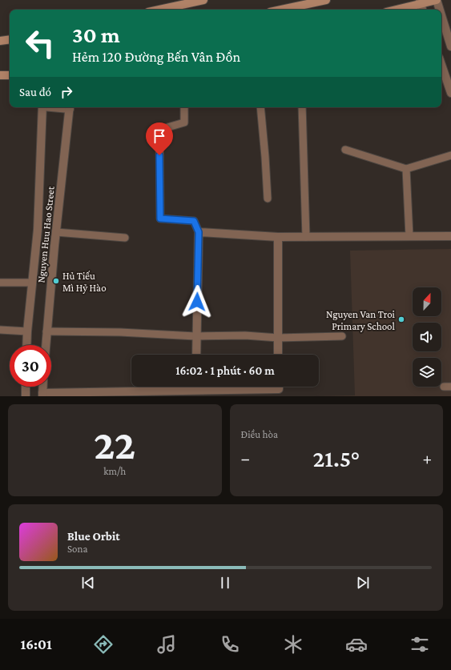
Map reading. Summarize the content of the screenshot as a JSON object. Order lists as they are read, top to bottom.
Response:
{
  "streets": {
    "street": ["Nguyen Huu Hao Street"]
  },
  "places": ["Hủ Tiếu Mì Hỷ Hào", "Nguyen Van Troi Primary School"],
  "north": "top",
  "page": {
    "turn": ["30 m", "Hẻm 120 Đường Bến Vân Đồn"],
    "then": "Sau đó",
    "limit": "30",
    "trip": "16:02 · 1 phút · 60 m",
    "tile": [
      ["22", "km/h"],
      "Điều hòa"
    ],
    "heat": ["−", "21.5°", "+"],
    "song": ["Blue Orbit", "Sona"],
    "tabs": "16:01"
  }
}
